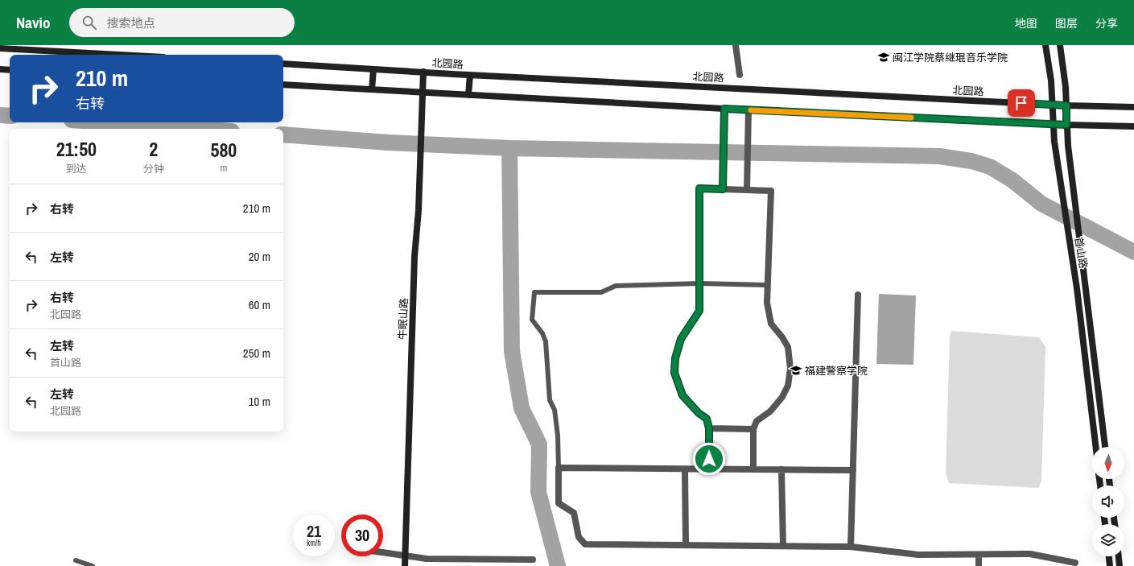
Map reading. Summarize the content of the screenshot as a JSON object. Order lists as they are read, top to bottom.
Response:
{
  "streets": {
    "main road": ["北园路", "首山路", "牛眠山路"]
  },
  "crossings": [
    ["北园路", "首山路"],
    ["北园路", "牛眠山路"]
  ],
  "places": {
    "school or university": ["闽江学院蔡继琨音乐学院", "福建警察学院"]
  },
  "north": "bottom",
  "page": {
    "header": "Navio",
    "search": "搜索地点",
    "nav": ["地图", "图层", "分享"],
    "turn": ["210 m", "右转"],
    "eta": [
      "21:50",
      "到达",
      "2",
      "分钟",
      "580",
      "m"
    ],
    "list": [
      {
        "name": "右转",
        "value": "210 m"
      },
      {
        "name": "左转",
        "value": "20 m"
      },
      {
        "name": "右转",
        "note": "北园路",
        "value": "60 m"
      },
      {
        "name": "左转",
        "note": "首山路",
        "value": "250 m"
      },
      {
        "name": "左转",
        "note": "北园路",
        "value": "10 m"
      }
    ],
    "speed": "21 km/h",
    "limit": "30"
  }
}
